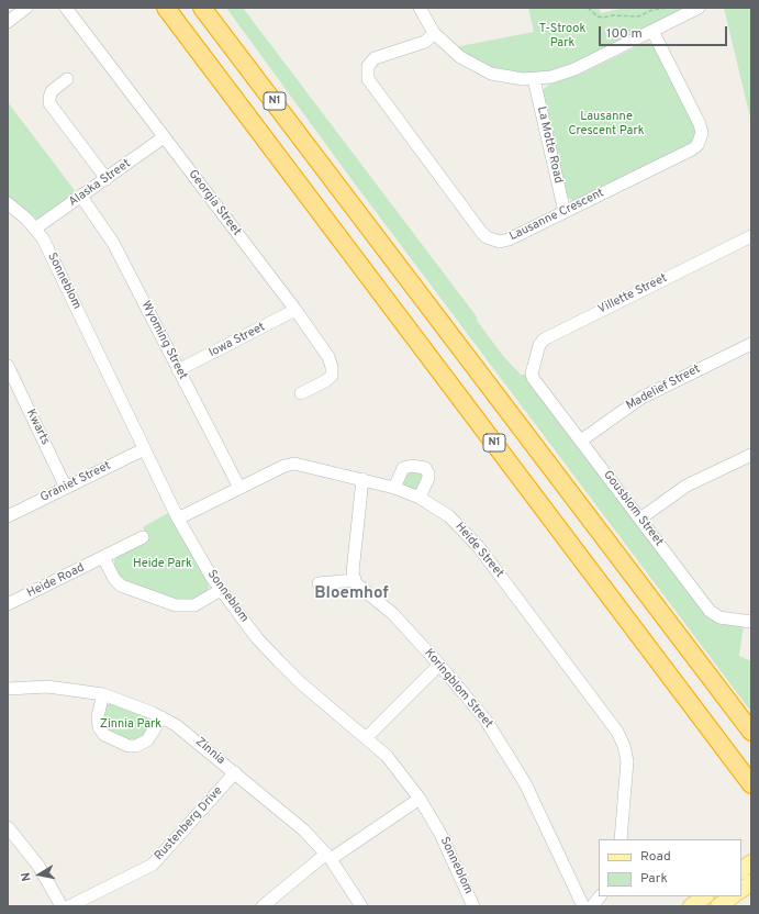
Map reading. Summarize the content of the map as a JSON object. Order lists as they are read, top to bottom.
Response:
{
  "streets": {
    "highway": ["N1"],
    "street": [
      "La Motte Road",
      "Alaska Street",
      "Georgia Street",
      "Lausanne Crescent",
      "Sonneblom",
      "Villette Street",
      "Wyoming Street",
      "Iowa Street",
      "Madelief Street",
      "Kwarts",
      "Graniet Street",
      "Gousblom Street",
      "Heide Street",
      "Heide Road",
      "Koringblom Street",
      "Zinnia",
      "Rustenberg Drive"
    ]
  },
  "crossings": [
    ["La Motte Road", "Lausanne Crescent"],
    ["Alaska Street", "Georgia Street"],
    ["Alaska Street", "Sonneblom"],
    ["Alaska Street", "Wyoming Street"],
    ["Georgia Street", "Iowa Street"],
    ["Sonneblom", "Graniet Street"],
    ["Sonneblom", "Heide Street"],
    ["Villette Street", "Gousblom Street"],
    ["Wyoming Street", "Iowa Street"],
    ["Wyoming Street", "Heide Street"],
    ["Madelief Street", "Gousblom Street"],
    ["Kwarts", "Graniet Street"],
    ["Zinnia", "Rustenberg Drive"]
  ],
  "districts": ["Bloemhof"],
  "parks": [
    "T-Strook Park",
    "Lausanne Crescent Park",
    "Heide Park",
    "Zinnia Park"
  ],
  "legend": ["Road", "Park"],
  "scale_bar": "100 m",
  "north": "left"
}
